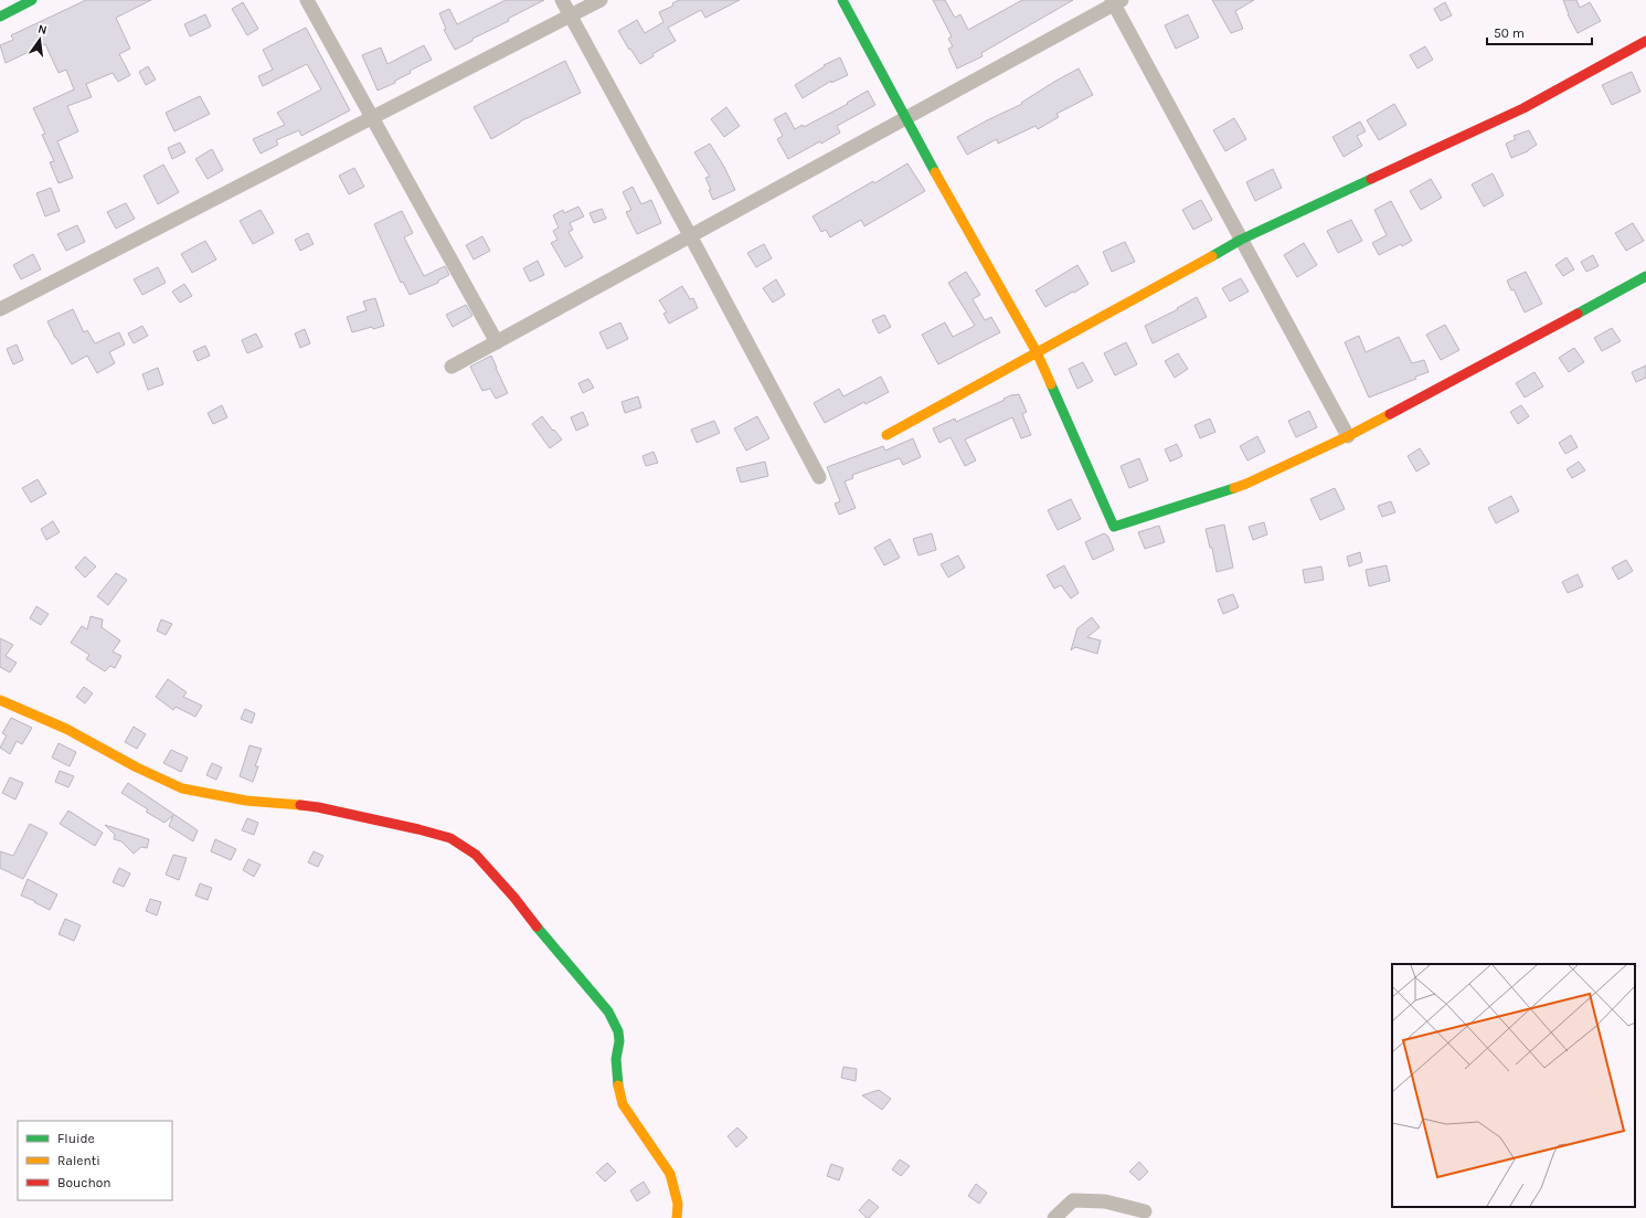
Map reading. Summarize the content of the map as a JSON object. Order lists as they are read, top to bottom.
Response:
{
  "legend": ["Fluide", "Ralenti", "Bouchon"],
  "scale_bar": "50 m",
  "north": "top"
}
